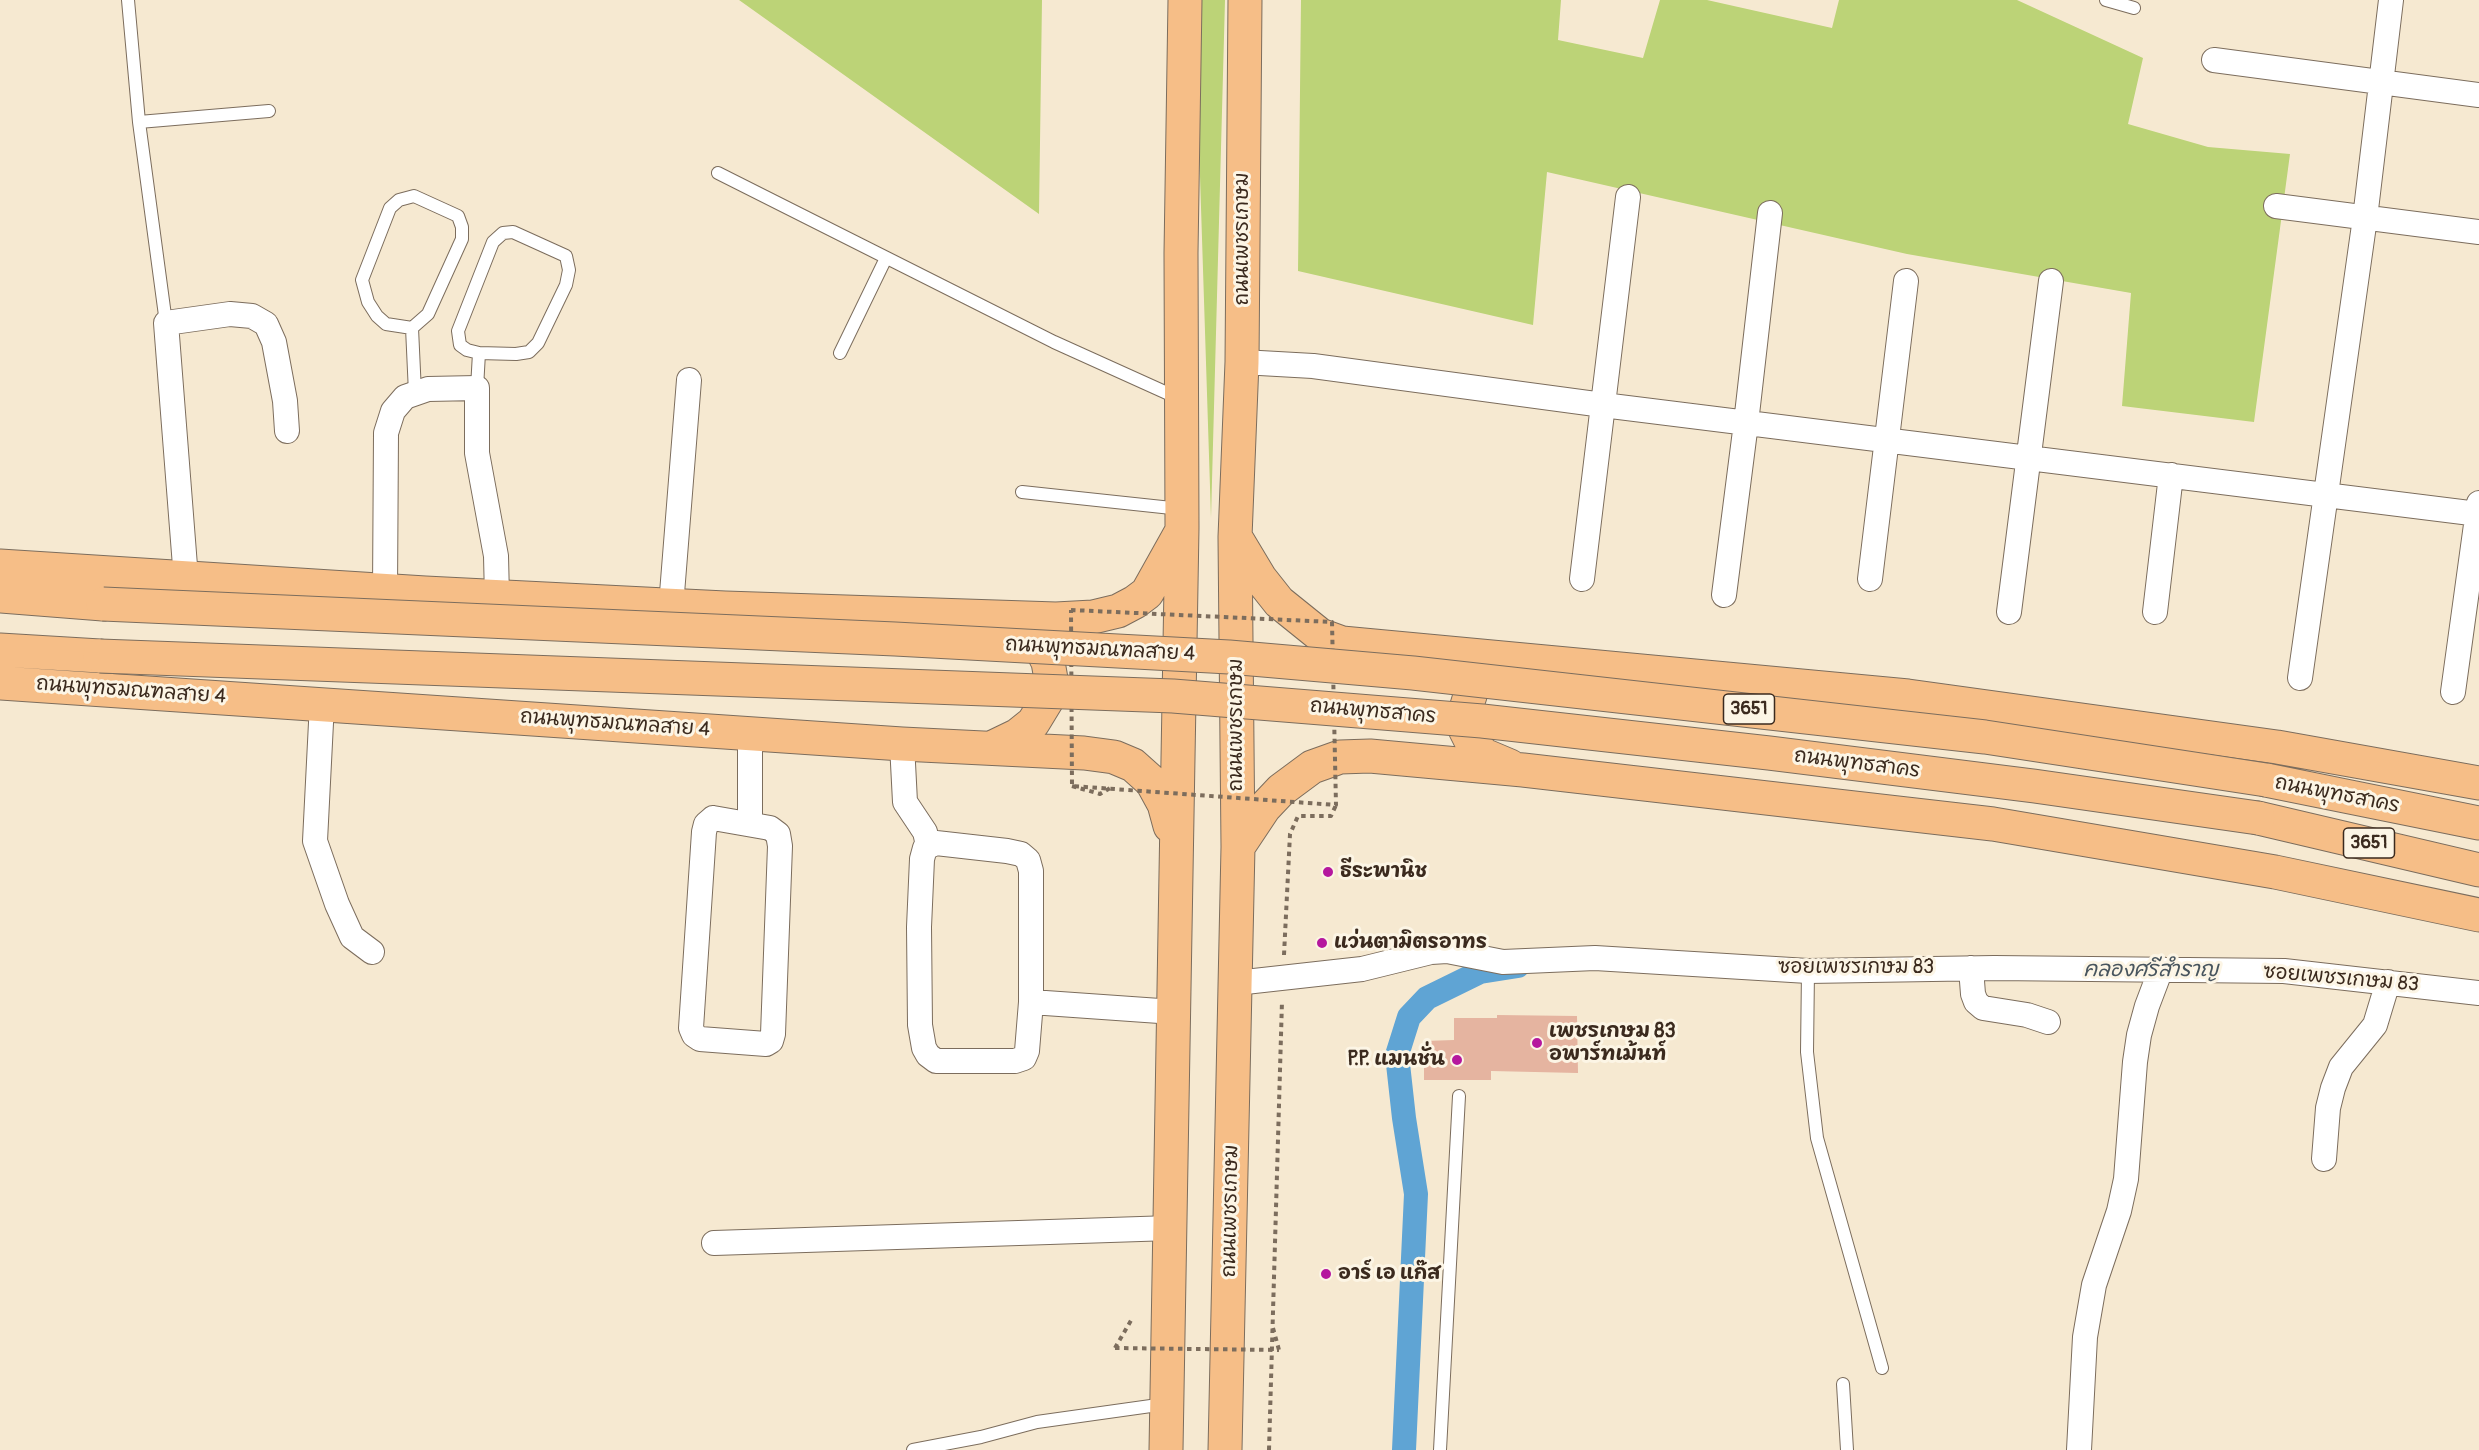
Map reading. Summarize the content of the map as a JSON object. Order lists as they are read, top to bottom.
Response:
{
  "streets": {
    "main road": [
      "ถนนเพชรเกษม",
      "ถนนพุทธมณฑลสาย 4",
      "3651",
      "ถนนพุทธสาคร"
    ],
    "street": ["ซอยเพชรเกษม 83"]
  },
  "crossings": [
    ["ถนนเพชรเกษม", "ซอยเพชรเกษม 83"],
    ["ถนนพุทธมณฑลสาย 4", "ถนนพุทธสาคร"]
  ],
  "water": ["คลองศรีสำราญ"],
  "places": [
    "ธีระพานิช",
    "แว่นตามิตรอาทร",
    "เพชรเกษม 83 อพาร์ทเม้นท์",
    "P.P. แมนชั่น",
    "อาร์ เอ แก๊ส"
  ]
}
